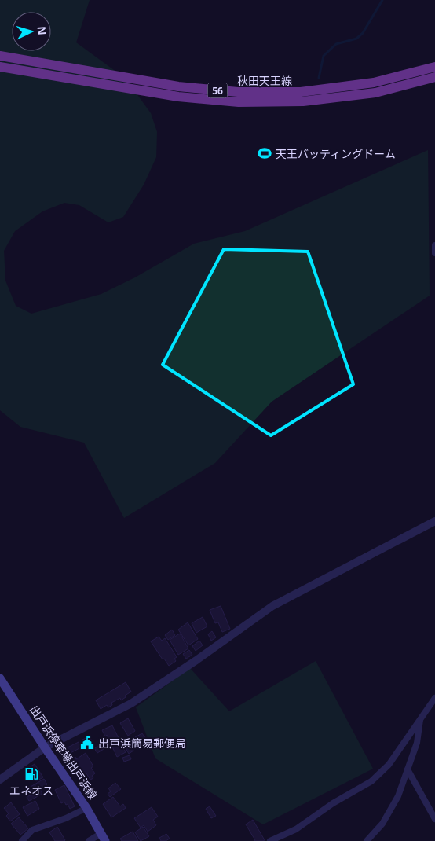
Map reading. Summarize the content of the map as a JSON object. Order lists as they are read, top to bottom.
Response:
{
  "streets": {
    "main road": ["秋田天王線", "56", "出戸浜停車場出戸浜線"]
  },
  "places": {
    "sports": ["天王バッティングドーム"],
    "public building": ["出戸浜簡易郵便局"],
    "fuel station": ["エネオス"]
  },
  "north": "right"
}
